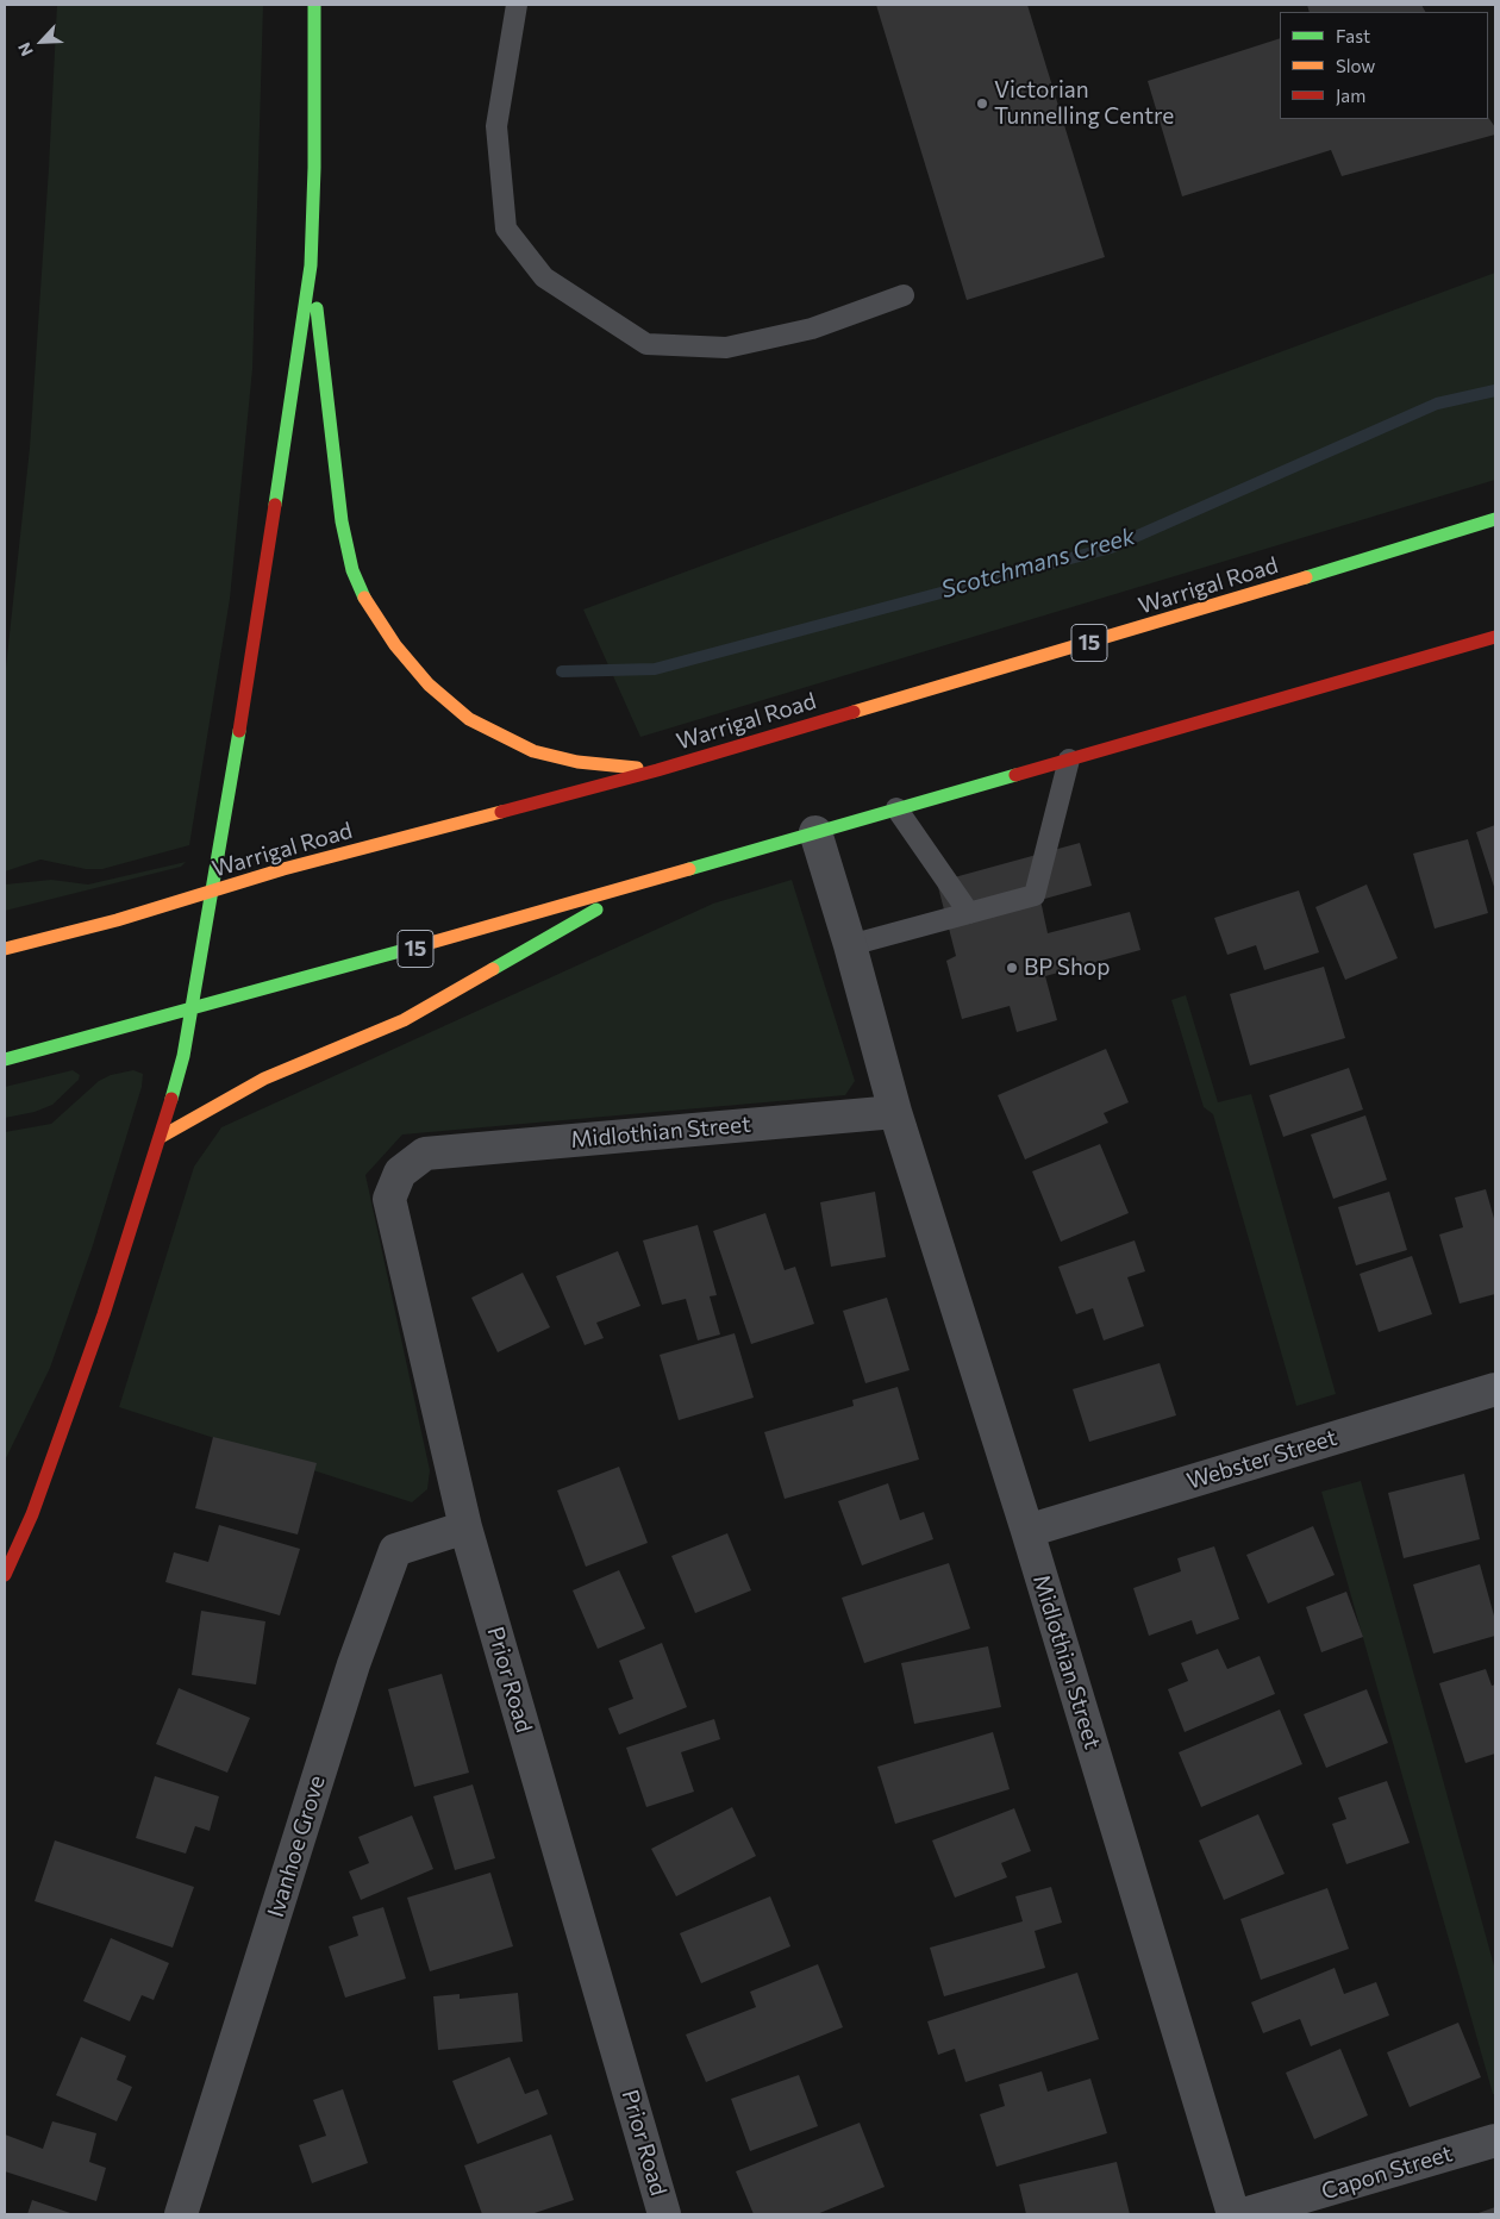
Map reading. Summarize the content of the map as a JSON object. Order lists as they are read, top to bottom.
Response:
{
  "streets": {
    "highway": ["Warrigal Road", "15"],
    "street": [
      "Midlothian Street",
      "Webster Street",
      "Prior Road",
      "Ivanhoe Grove",
      "Capon Street"
    ]
  },
  "crossings": [
    ["15", "Midlothian Street"],
    ["Midlothian Street", "Webster Street"],
    ["Midlothian Street", "Prior Road"],
    ["Prior Road", "Ivanhoe Grove"]
  ],
  "water": ["Scotchmans Creek"],
  "places": ["Victorian Tunnelling Centre", "BP Shop"],
  "legend": ["Fast", "Slow", "Jam"],
  "north": "bottom left"
}
